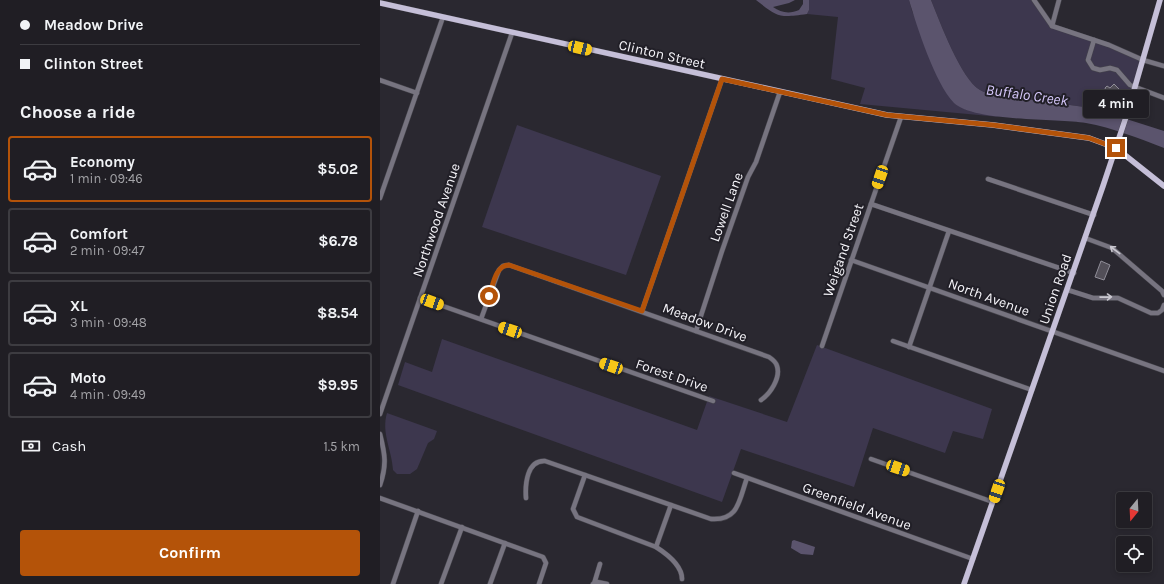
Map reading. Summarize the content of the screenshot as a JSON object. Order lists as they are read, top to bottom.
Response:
{
  "streets": {
    "main road": ["Clinton Street", "Union Road"],
    "street": [
      "Lowell Lane",
      "Northwood Avenue",
      "Weigand Street",
      "North Avenue",
      "Meadow Drive",
      "Forest Drive",
      "Greenfield Avenue"
    ]
  },
  "crossings": [
    ["Clinton Street", "Lowell Lane"],
    ["Clinton Street", "Northwood Avenue"],
    ["Clinton Street", "Weigand Street"],
    ["Clinton Street", "Union Road"],
    ["Lowell Lane", "Meadow Drive"],
    ["Northwood Avenue", "Forest Drive"],
    ["Weigand Street", "North Avenue"],
    ["Union Road", "North Avenue"],
    ["Union Road", "Greenfield Avenue"],
    ["Meadow Drive", "Forest Drive"]
  ],
  "water": ["Buffalo Creek"],
  "north": "bottom",
  "page": {
    "banner": ["Meadow Drive", "Clinton Street"],
    "heading": "Choose a ride",
    "bubble": "4 min",
    "list": [
      {
        "name": "Economy",
        "note": "1 min · 09:46",
        "value": "$5.02"
      },
      {
        "name": "Comfort",
        "note": "2 min · 09:47",
        "value": "$6.78"
      },
      {
        "name": "XL",
        "note": "3 min · 09:48",
        "value": "$8.54"
      },
      {
        "name": "Moto",
        "note": "4 min · 09:49",
        "value": "$9.95"
      }
    ],
    "pay": ["Cash", "1.5 km"],
    "buttons": "Confirm"
  }
}
